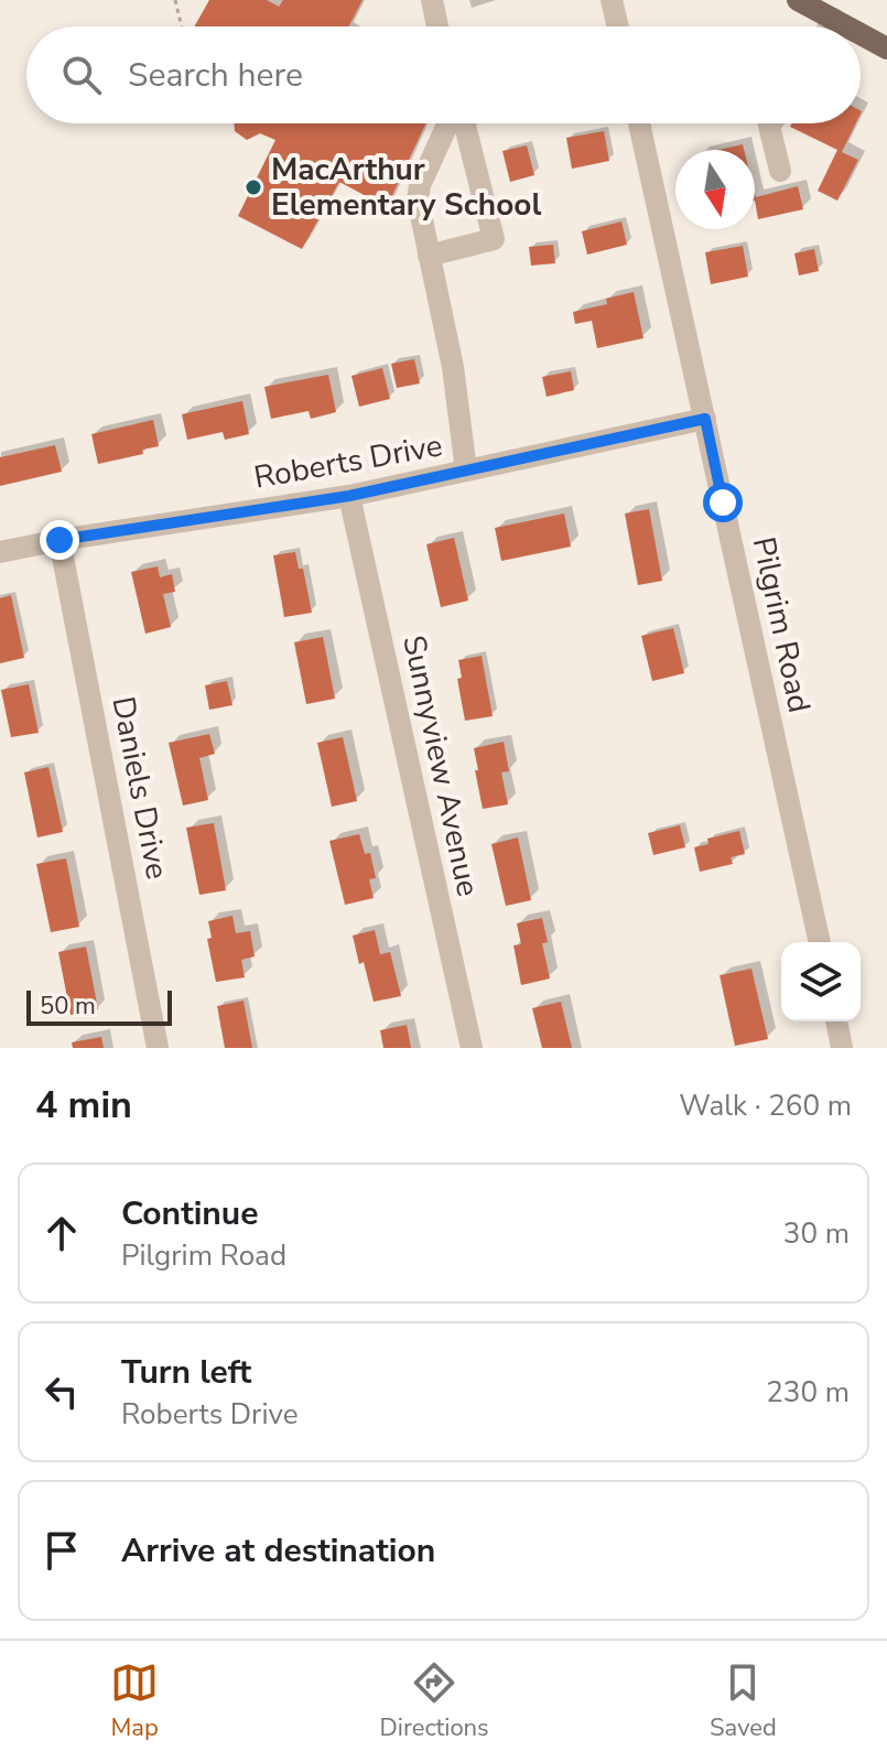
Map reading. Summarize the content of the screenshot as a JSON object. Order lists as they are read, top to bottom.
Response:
{
  "streets": {
    "street": [
      "Roberts Drive",
      "Pilgrim Road",
      "Sunnyview Avenue",
      "Daniels Drive"
    ]
  },
  "crossings": [
    ["Roberts Drive", "Pilgrim Road"],
    ["Roberts Drive", "Sunnyview Avenue"],
    ["Roberts Drive", "Daniels Drive"]
  ],
  "places": ["MacArthur Elementary School"],
  "scale_bar": "50 m",
  "north": "bottom",
  "page": {
    "search": "Search here",
    "scale": "50 m",
    "heading": ["4 min", "Walk · 260 m"],
    "list": [
      ["Continue", "Pilgrim Road", "30 m"],
      ["Turn left", "Roberts Drive", "230 m"],
      "Arrive at destination"
    ],
    "nav": ["Map", "Directions", "Saved"]
  }
}
